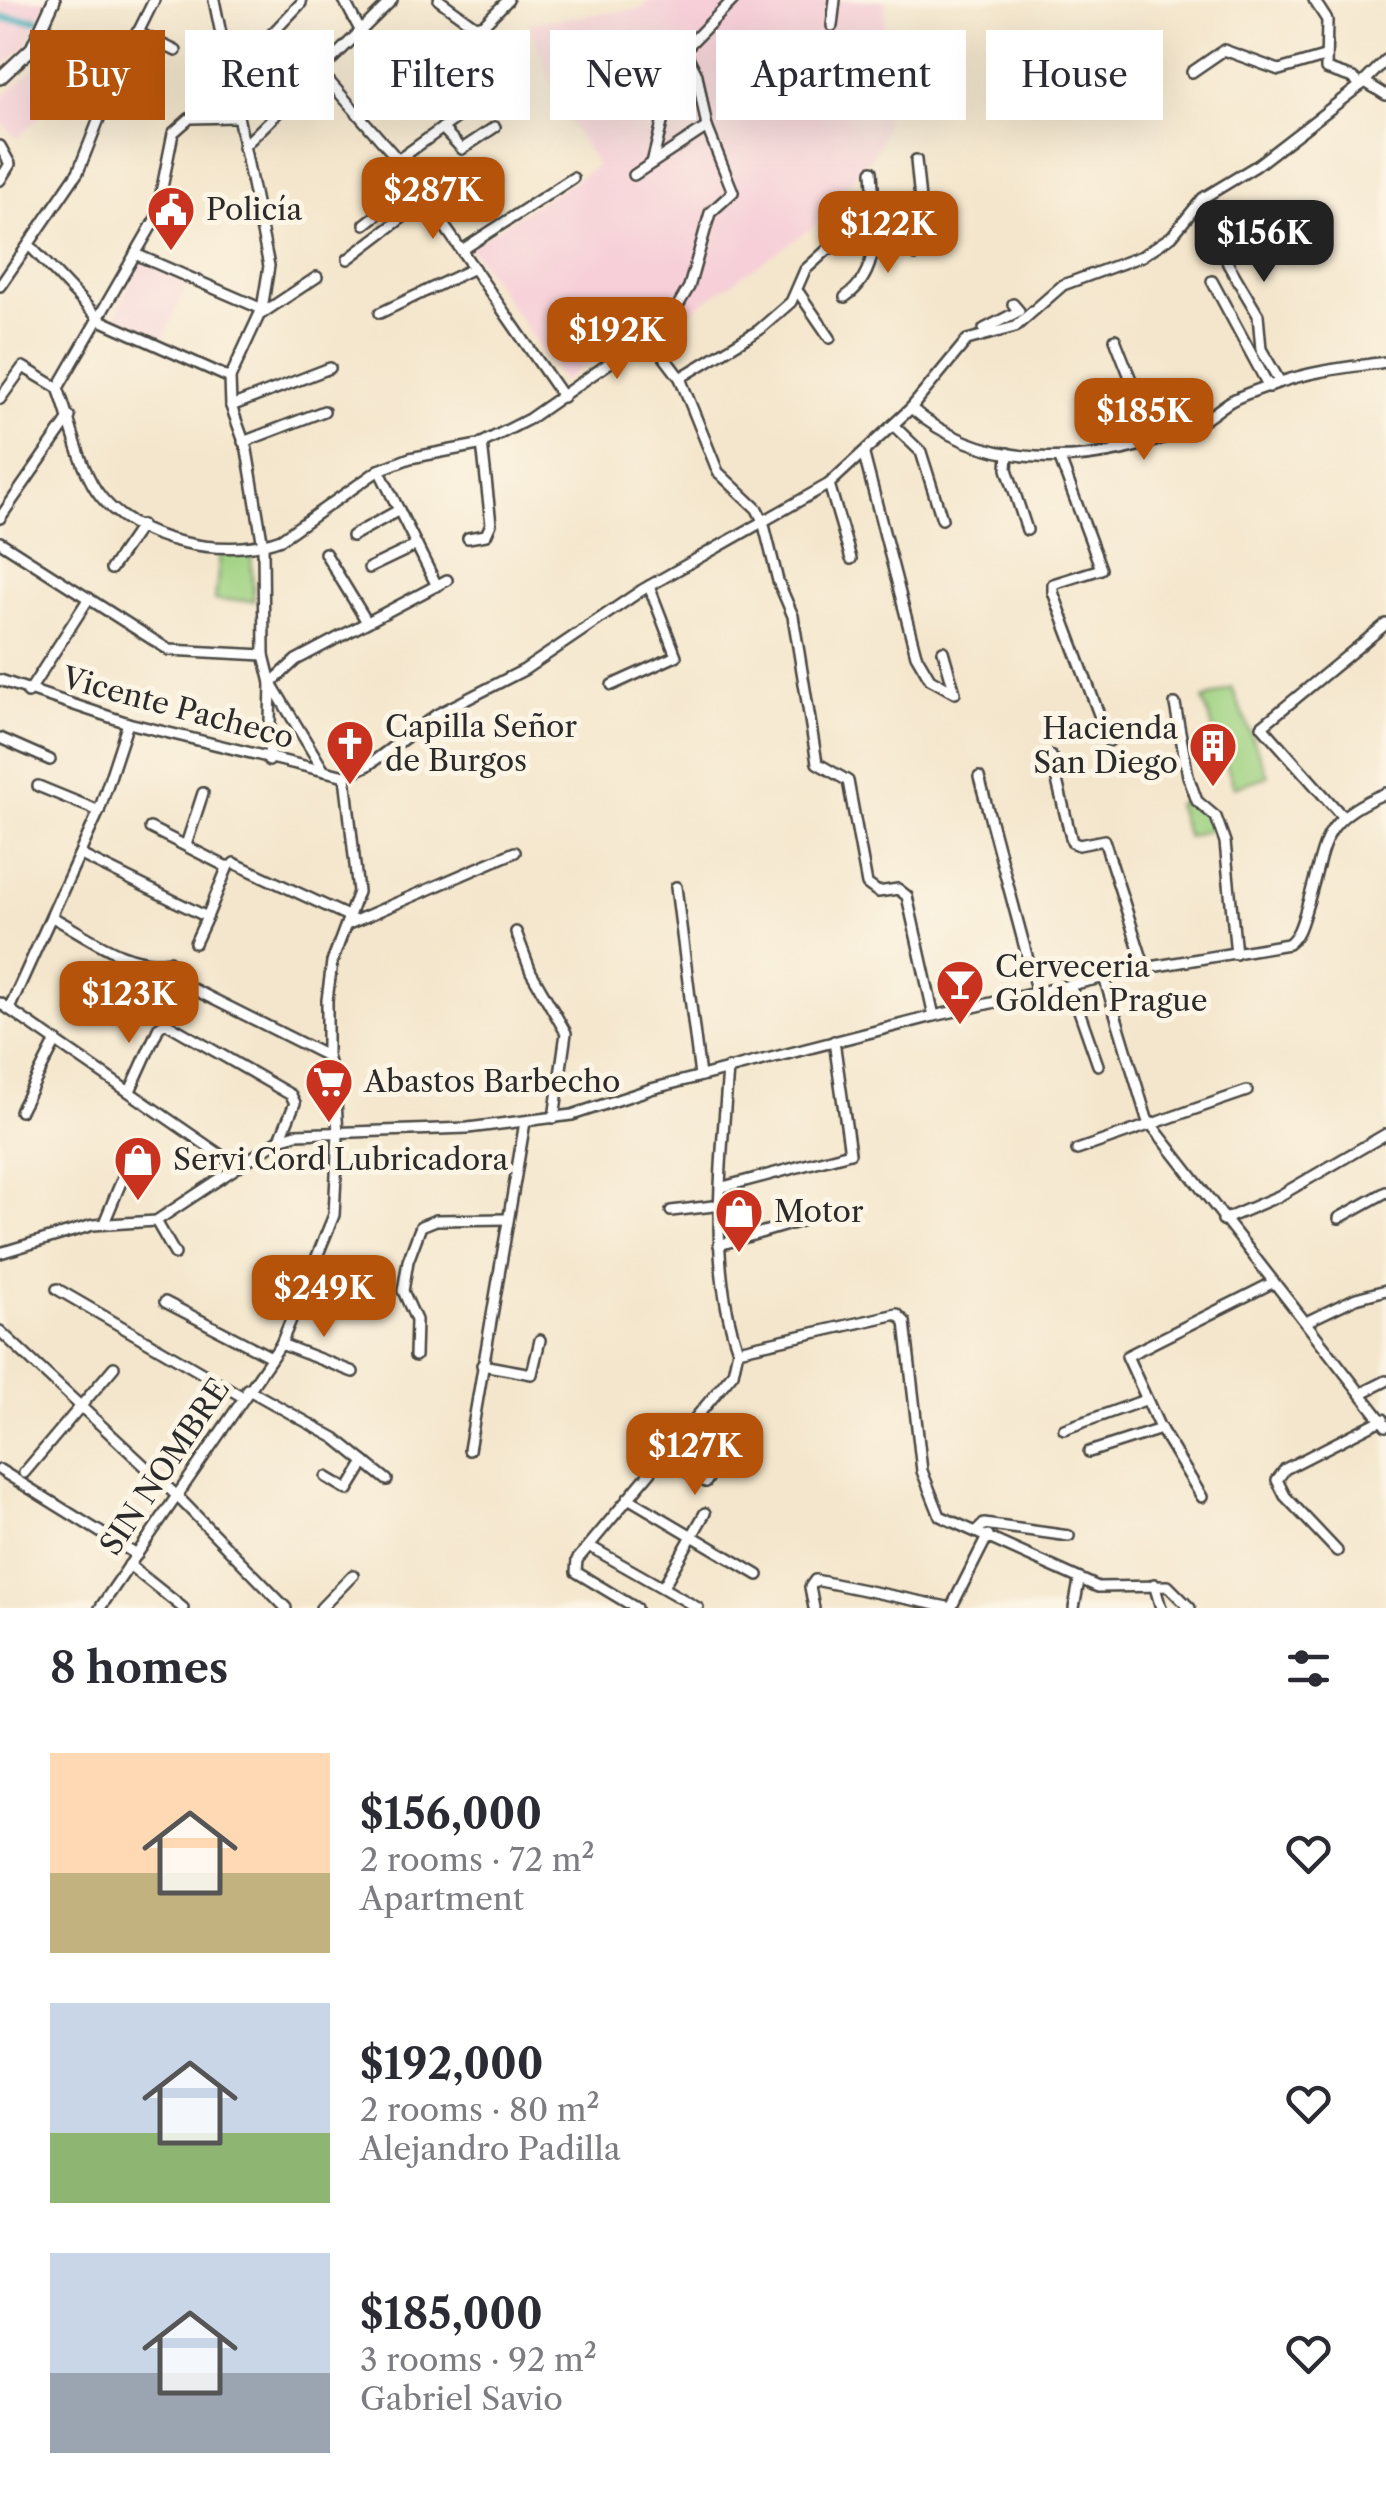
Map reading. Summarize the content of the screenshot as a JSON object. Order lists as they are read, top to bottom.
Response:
{
  "streets": {
    "street": ["Vicente Pacheco", "SIN NOMBRE"]
  },
  "crossings": [
    ["Vicente Pacheco", "SIN NOMBRE"]
  ],
  "places": {
    "public building": ["Policía"],
    "church": ["Capilla Señor de Burgos"],
    "building": ["Hacienda San Diego"],
    "bar": ["Cerveceria Golden Prague"],
    "supermarket": ["Abastos Barbecho"],
    "shop": ["Servi Cord Lubricadora", "Motor"]
  },
  "page": {
    "chip": [
      "Buy",
      "Rent",
      "Filters",
      "New",
      "Apartment",
      "House"
    ],
    "price": [
      "$287K",
      "$122K",
      "$156K",
      "$192K",
      "$185K",
      "$123K",
      "$249K",
      "$127K"
    ],
    "heading": "8 homes",
    "list": [
      {
        "name": "$156,000",
        "note": "2 rooms · 72 m² · Apartment"
      },
      {
        "name": "$192,000",
        "note": "2 rooms · 80 m² · Alejandro Padilla"
      },
      {
        "name": "$185,000",
        "note": "3 rooms · 92 m² · Gabriel Savio"
      }
    ]
  }
}
